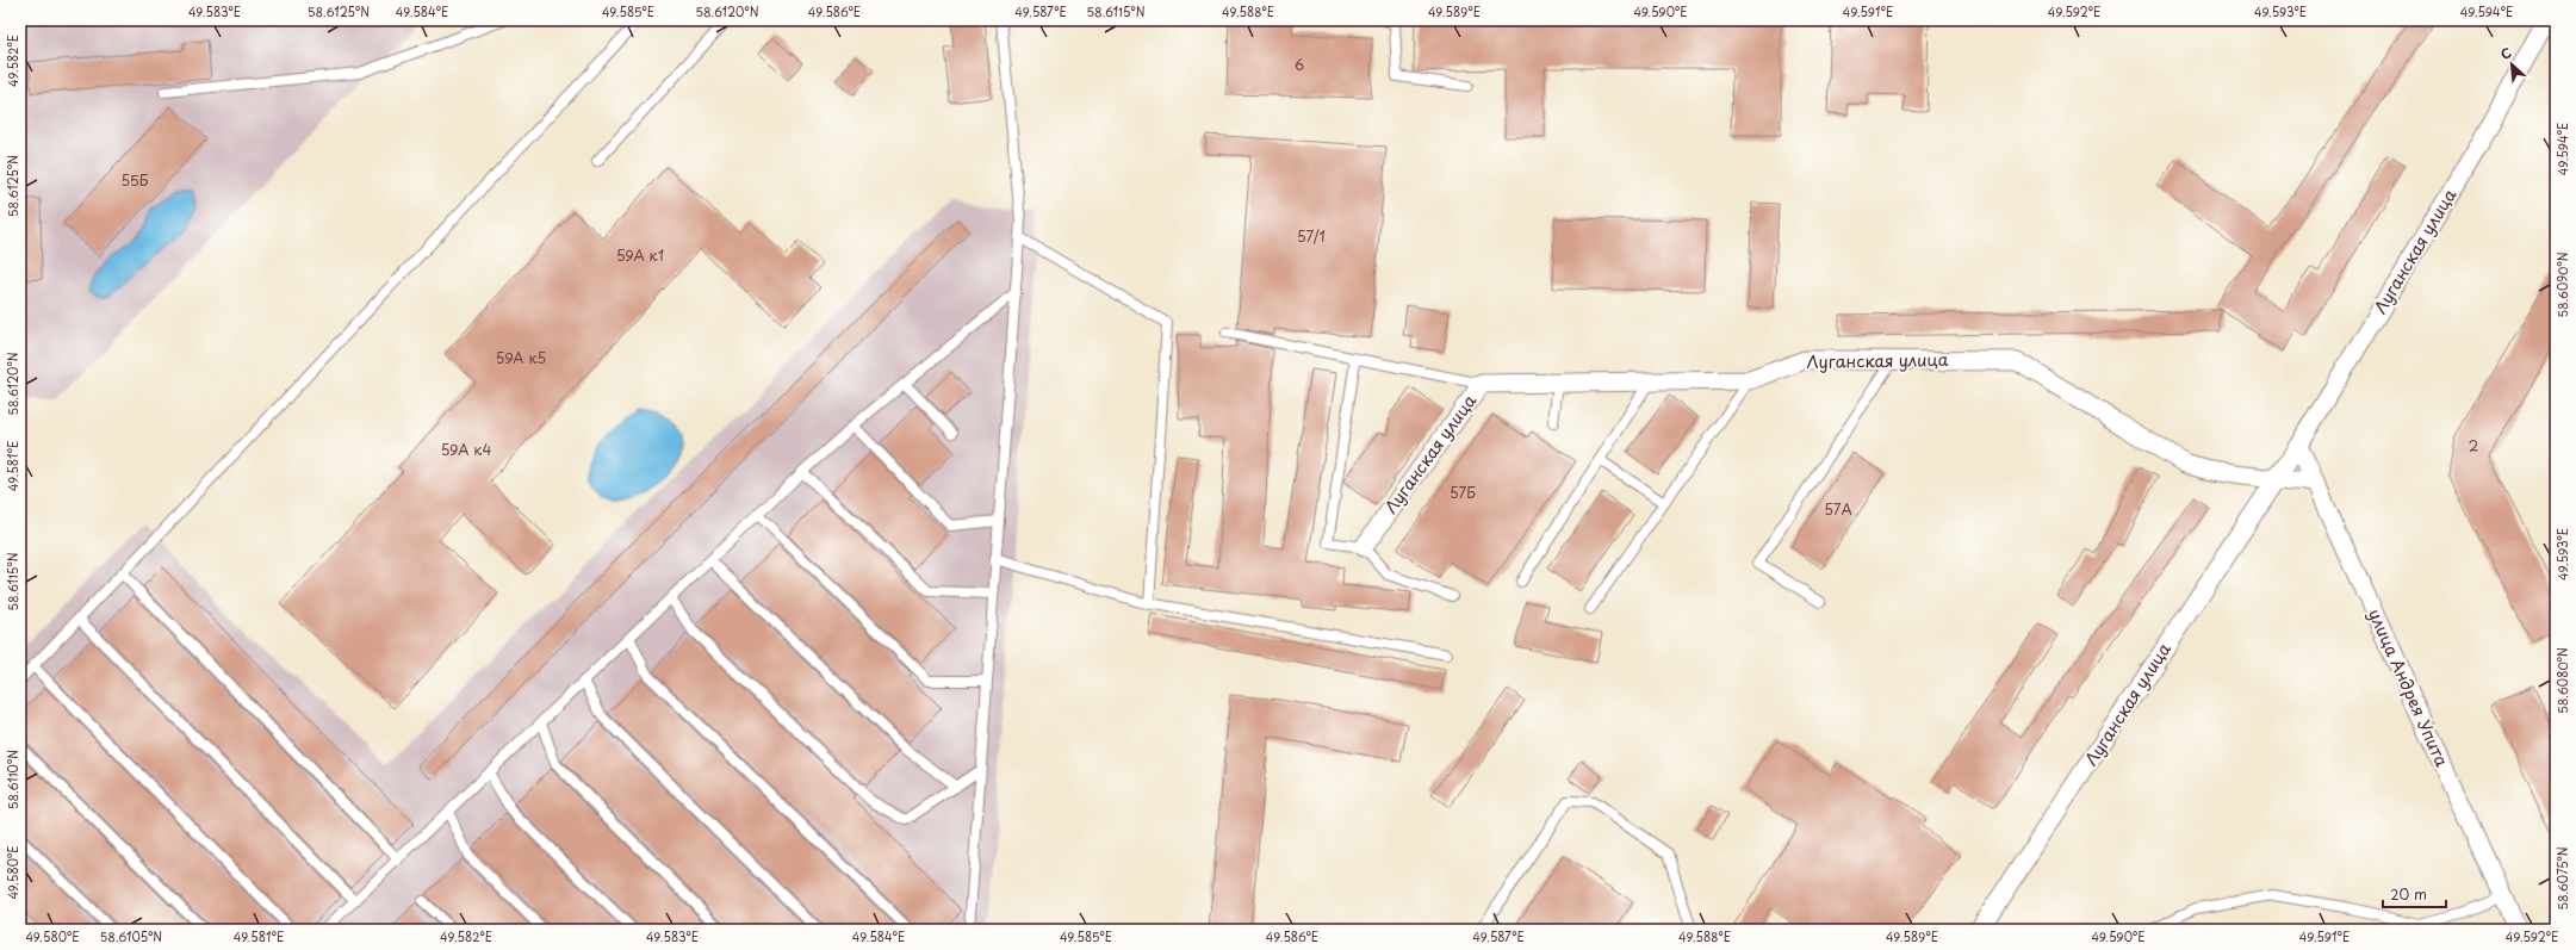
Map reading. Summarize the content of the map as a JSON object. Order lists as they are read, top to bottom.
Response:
{
  "streets": {
    "street": ["Луганская улица", "улица Андрея Упита"]
  },
  "crossings": [
    ["Луганская улица", "улица Андрея Упита"]
  ],
  "house_numbers": [
    "6",
    "55Б",
    "57/1",
    "59А к1",
    "59А к5",
    "2",
    "59А к4",
    "57Б",
    "57А"
  ],
  "scale_bar": "20 m",
  "north": "top left",
  "coordinates": [
    "49.583°E",
    "58.6125°N",
    "49.584°E",
    "49.585°E",
    "58.6120°N",
    "49.586°E",
    "49.587°E",
    "58.6115°N",
    "49.588°E",
    "49.589°E",
    "49.590°E",
    "49.591°E",
    "49.592°E",
    "49.593°E",
    "49.594°E",
    "49.582°E",
    "58.6090°N",
    "49.581°E",
    "58.6080°N",
    "58.6110°N",
    "49.580°E",
    "58.6075°N",
    "58.6105°N"
  ]
}
